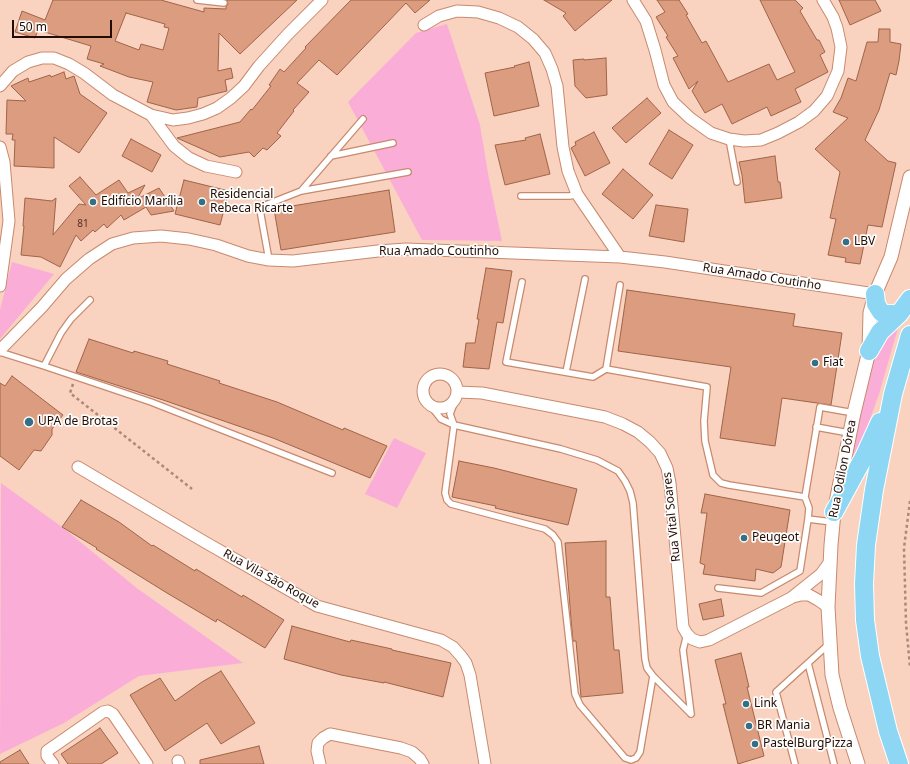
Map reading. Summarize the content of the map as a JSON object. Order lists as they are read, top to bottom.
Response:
{
  "streets": {
    "street": [
      "Rua Amado Coutinho",
      "Rua Odilon Dórea",
      "Rua Vital Soares",
      "Rua Vila São Roque"
    ]
  },
  "crossings": [
    ["Rua Amado Coutinho", "Rua Odilon Dórea"]
  ],
  "places": [
    "Edifício Marília",
    "Residencial Rebeca Ricarte",
    "LBV",
    "Fiat",
    "UPA de Brotas",
    "Peugeot",
    "Link",
    "BR Mania",
    "PastelBurgPizza"
  ],
  "house_numbers": ["81"],
  "scale_bar": "50 m"
}
